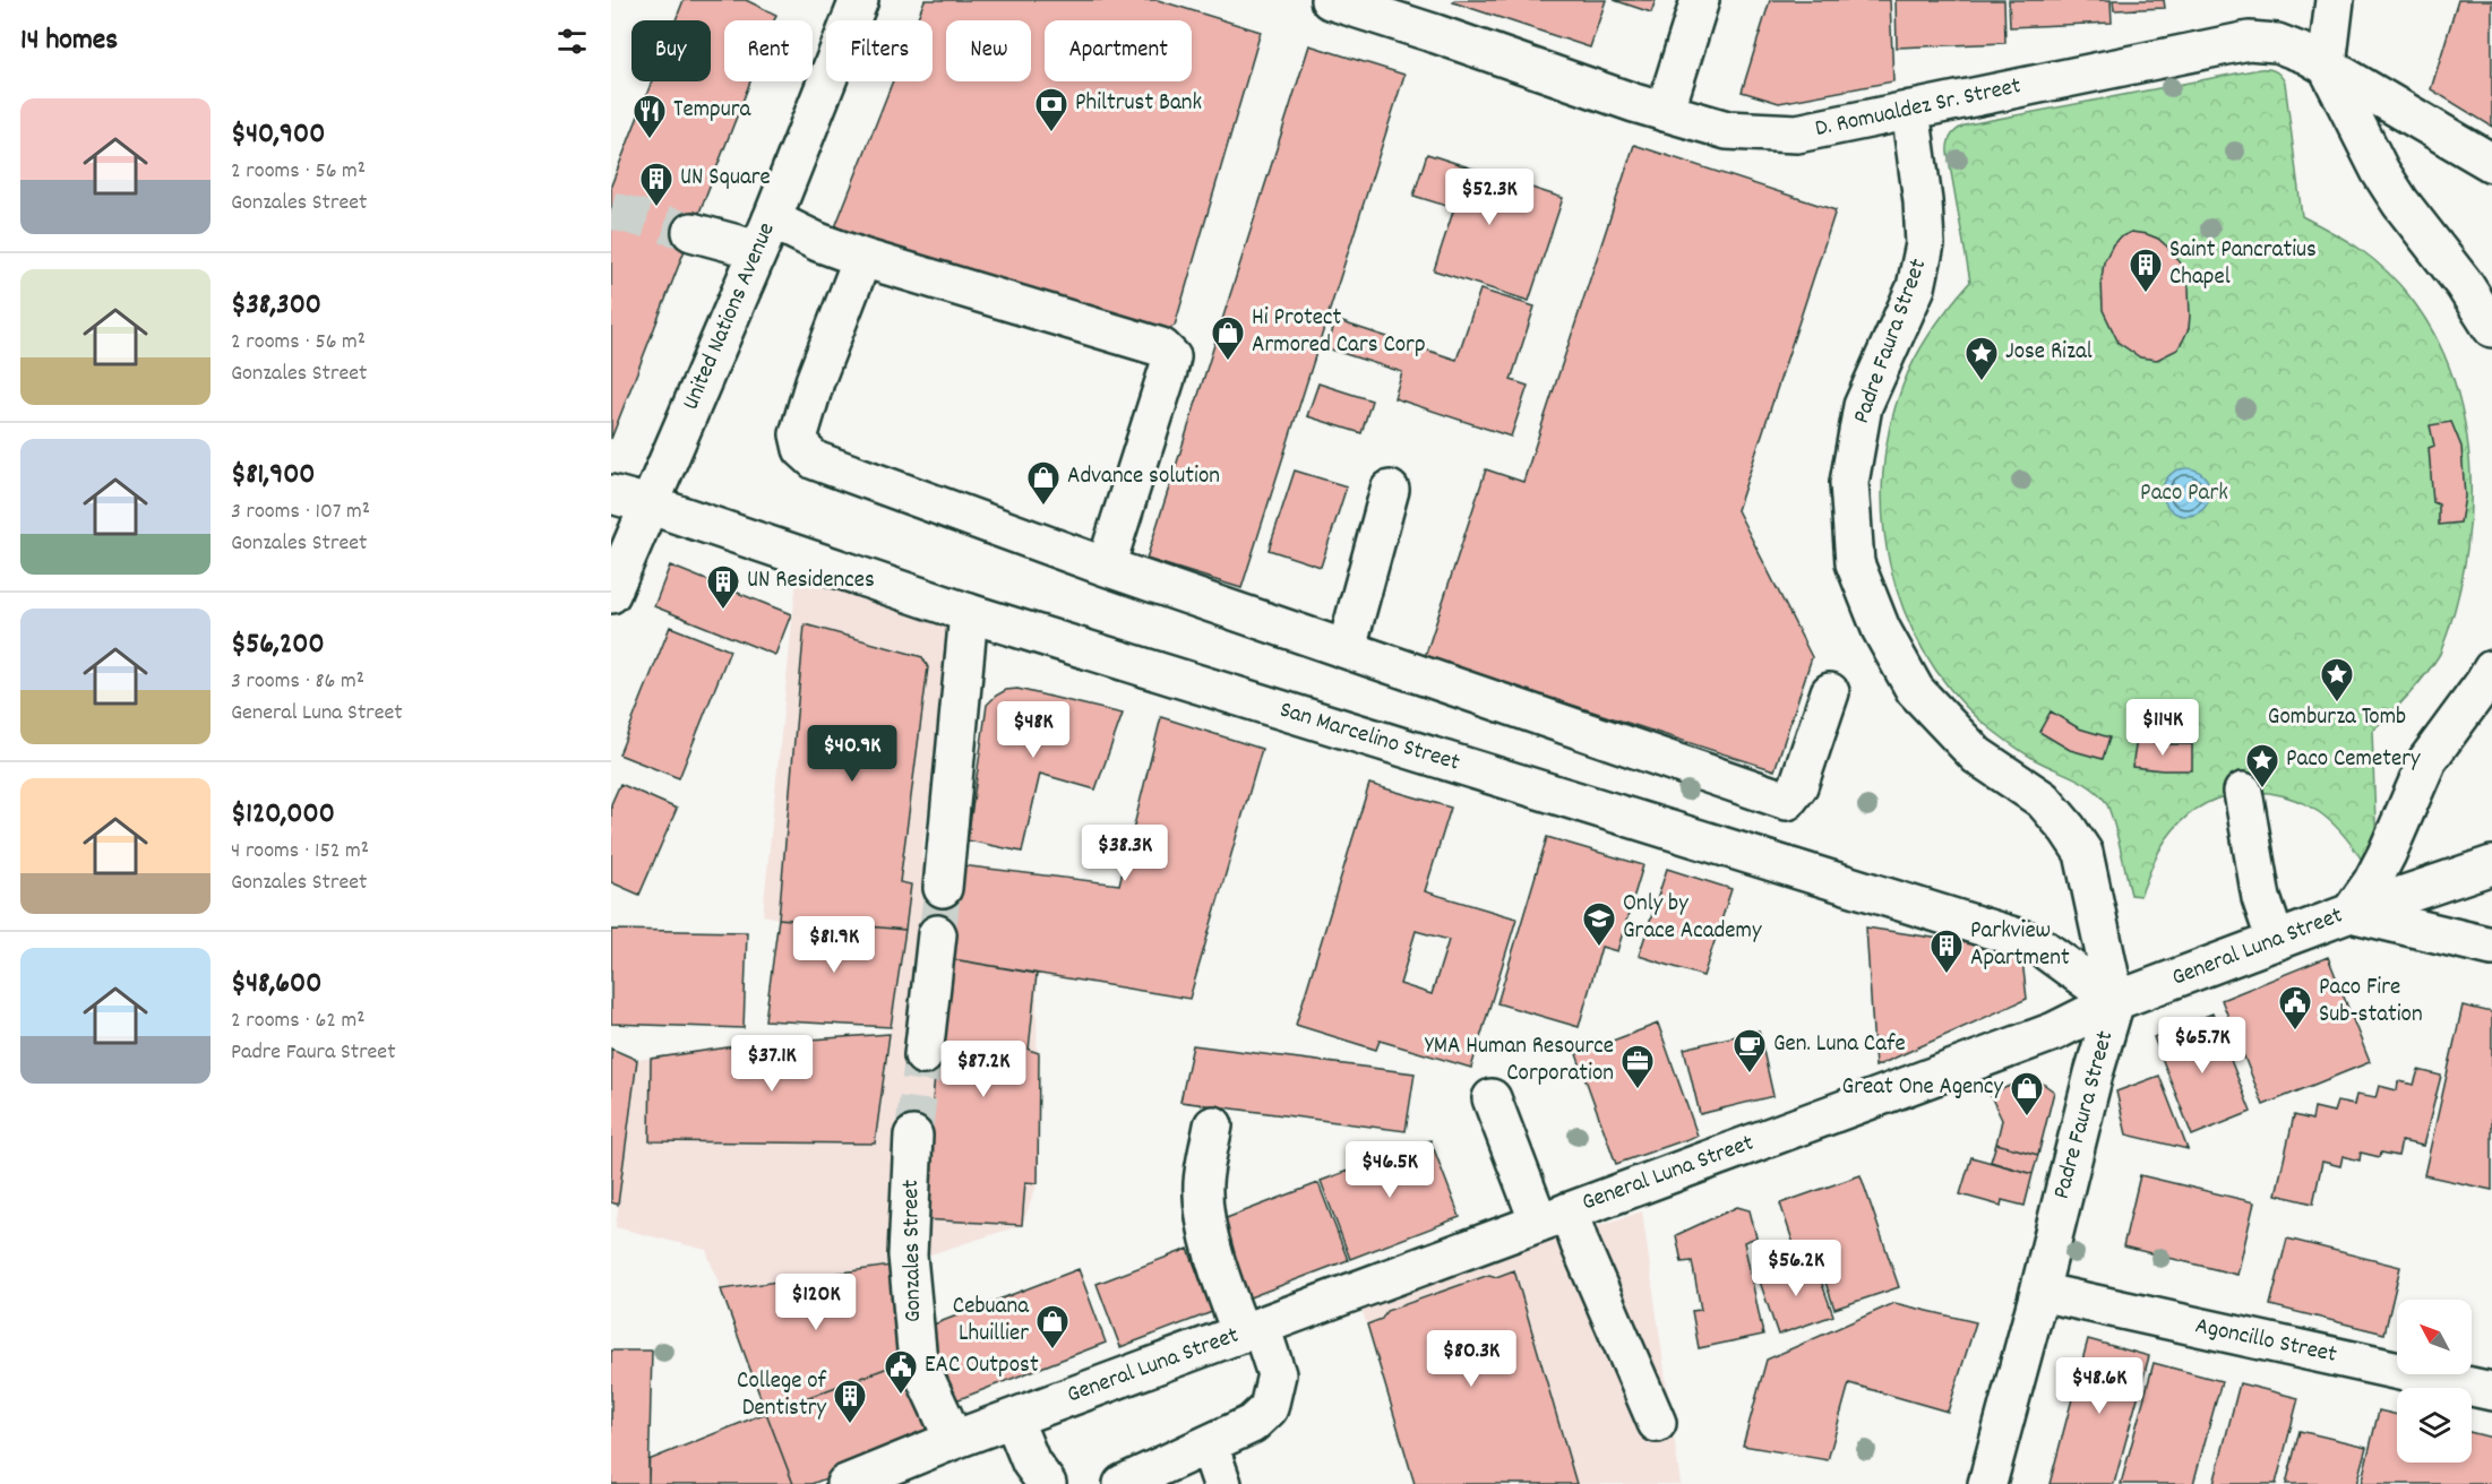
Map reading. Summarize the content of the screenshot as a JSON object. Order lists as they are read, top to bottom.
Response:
{
  "streets": {
    "main road": [
      "D. Romualdez Sr. Street",
      "United Nations Avenue",
      "Padre Faura Street",
      "San Marcelino Street",
      "General Luna Street",
      "Gonzales Street",
      "Agoncillo Street"
    ]
  },
  "crossings": [
    ["D. Romualdez Sr. Street", "Padre Faura Street"],
    ["United Nations Avenue", "San Marcelino Street"],
    ["Padre Faura Street", "San Marcelino Street"],
    ["Padre Faura Street", "General Luna Street"],
    ["Padre Faura Street", "Agoncillo Street"],
    ["San Marcelino Street", "General Luna Street"],
    ["General Luna Street", "Gonzales Street"]
  ],
  "parks": ["Paco Park"],
  "places": {
    "bank": ["Philtrust Bank"],
    "restaurant": ["Tempura"],
    "building": [
      "UN Square",
      "Saint Pancratius Chapel",
      "UN Residences",
      "Parkview Apartment",
      "College of Dentistry"
    ],
    "shop": [
      "Hi Protect Armored Cars Corp",
      "Advance solution",
      "Great One Agency",
      "Cebuana Lhuillier"
    ],
    "place": ["Jose Rizal", "Gomburza Tomb", "Paco Cemetery"],
    "school or university": ["Only by Grace Academy"],
    "public building": ["Paco Fire Sub-station", "EAC Outpost"],
    "cafe": ["Gen. Luna Cafe"],
    "office": ["YMA Human Resource Corporation"]
  },
  "north": "top left",
  "page": {
    "heading": "14 homes",
    "chip": [
      "Buy",
      "Rent",
      "Filters",
      "New",
      "Apartment"
    ],
    "list": [
      {
        "name": "$40,900",
        "note": "2 rooms · 56 m² · Gonzales Street"
      },
      {
        "name": "$38,300",
        "note": "2 rooms · 56 m² · Gonzales Street"
      },
      {
        "name": "$81,900",
        "note": "3 rooms · 107 m² · Gonzales Street"
      },
      {
        "name": "$56,200",
        "note": "3 rooms · 86 m² · General Luna Street"
      },
      {
        "name": "$120,000",
        "note": "4 rooms · 152 m² · Gonzales Street"
      },
      {
        "name": "$48,600",
        "note": "2 rooms · 62 m² · Padre Faura Street"
      }
    ],
    "price": [
      "$52.3K",
      "$114K",
      "$48K",
      "$40.9K",
      "$38.3K",
      "$81.9K",
      "$65.7K",
      "$37.1K",
      "$87.2K",
      "$46.5K",
      "$56.2K",
      "$120K",
      "$80.3K",
      "$48.6K"
    ]
  }
}
